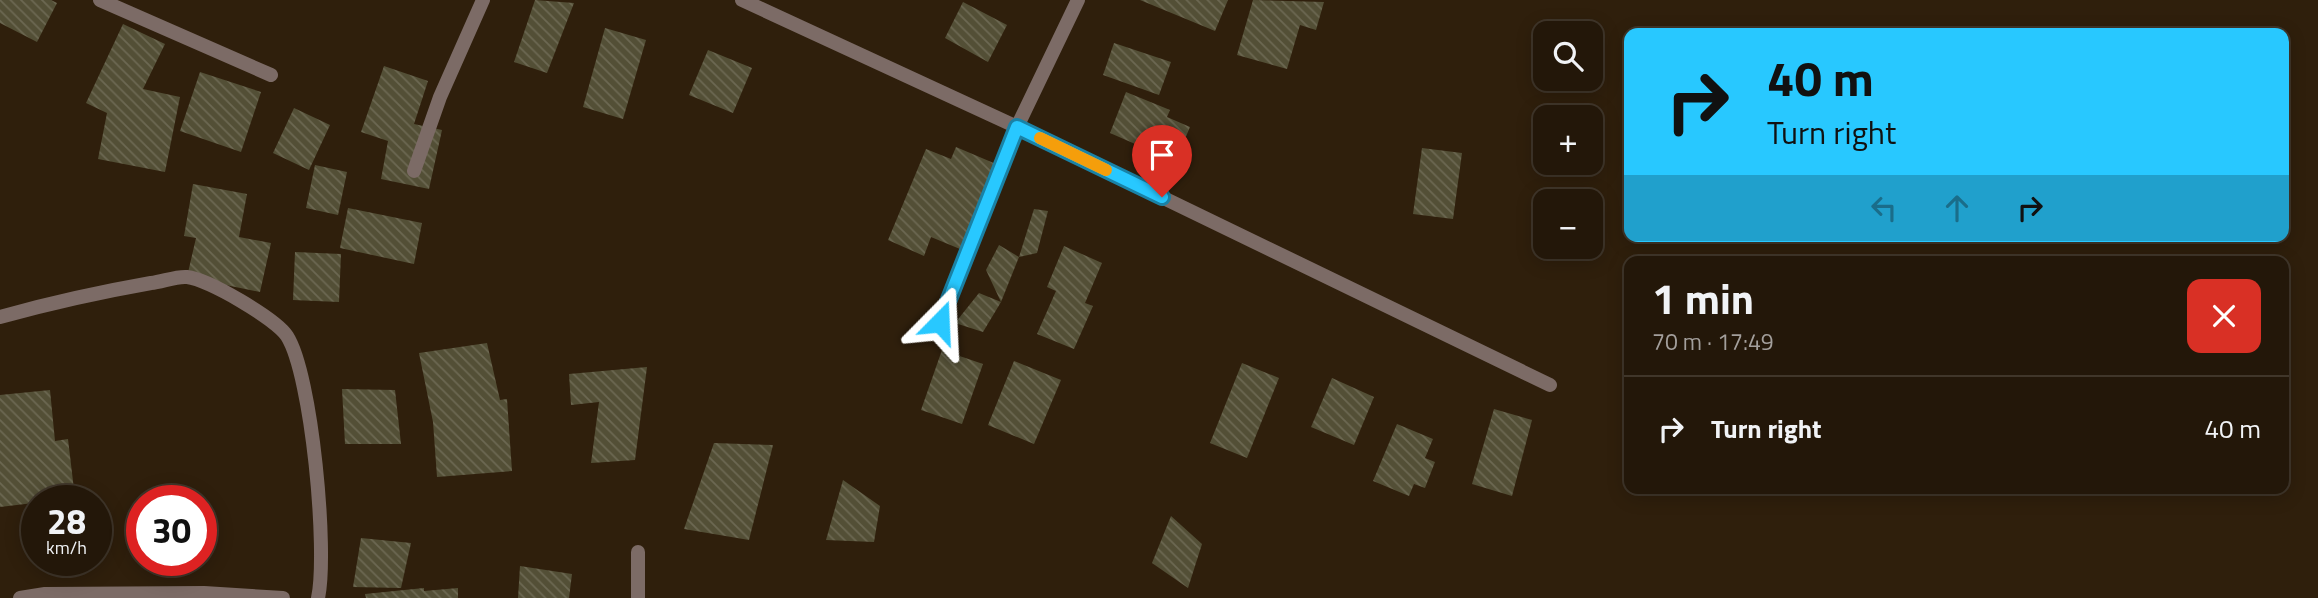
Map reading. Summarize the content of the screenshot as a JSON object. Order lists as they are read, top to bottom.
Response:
{
  "page": {
    "map_buttons": ["+", "−"],
    "turn": ["40 m", "Turn right"],
    "heading": ["1 min", "70 m · 17:49"],
    "list": [
      {
        "name": "Turn right",
        "value": "40 m"
      }
    ],
    "speed": "28 km/h",
    "limit": "30"
  }
}
